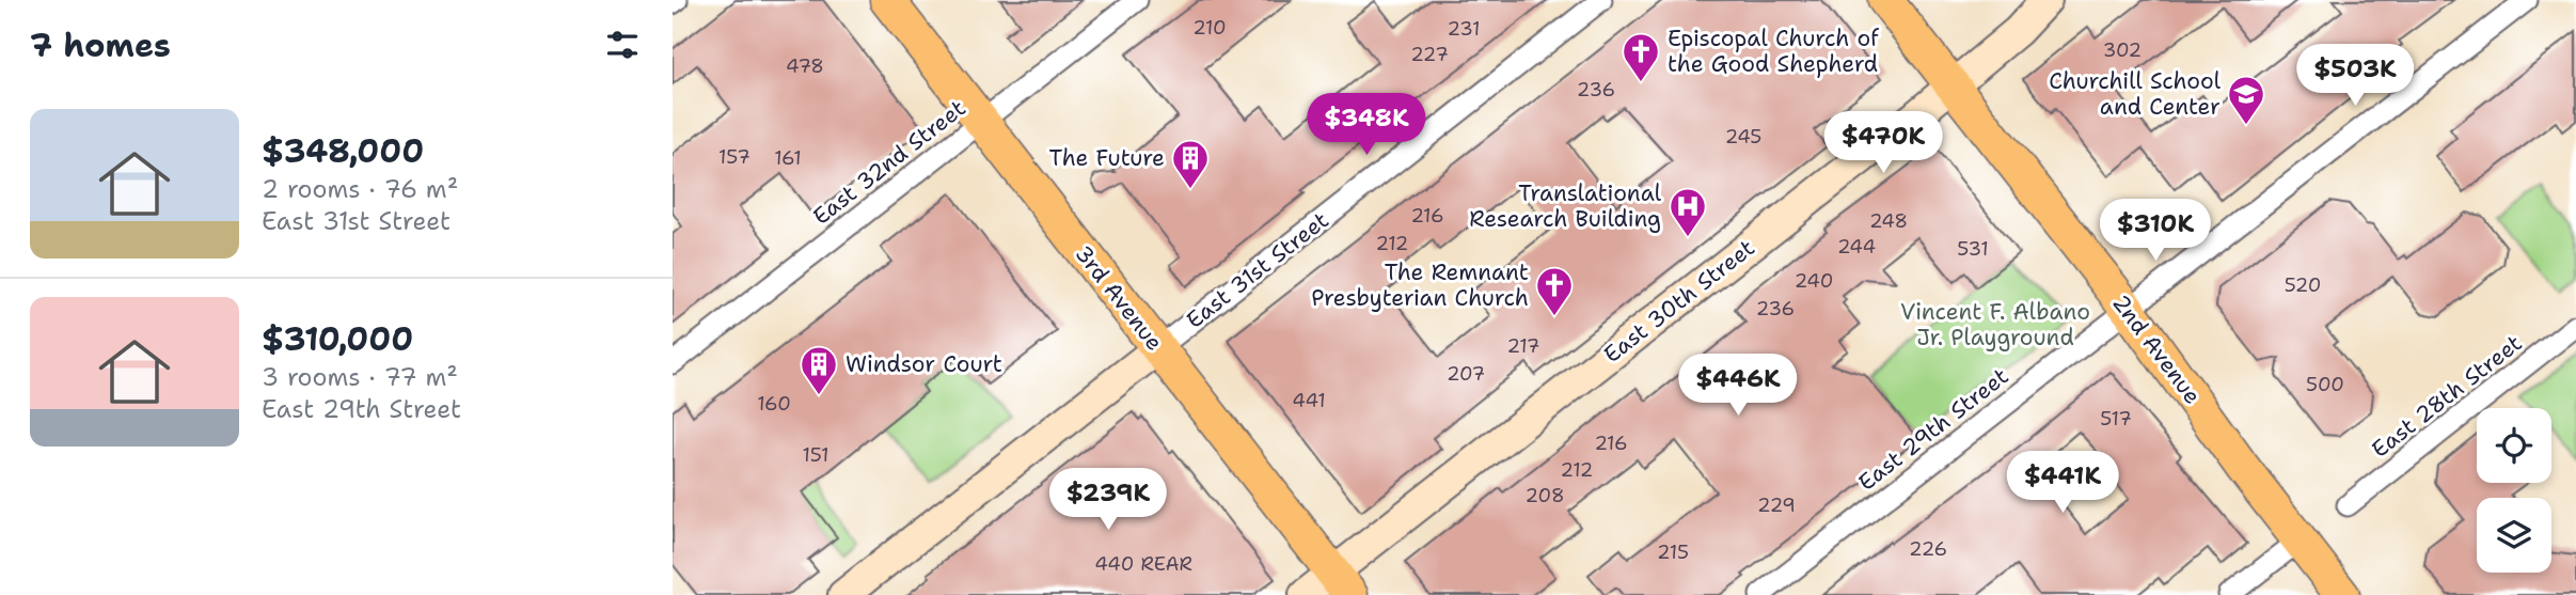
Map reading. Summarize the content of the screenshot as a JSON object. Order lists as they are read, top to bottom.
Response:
{
  "streets": {
    "main road": ["3rd Avenue", "2nd Avenue"],
    "street": [
      "East 32nd Street",
      "East 31st Street",
      "East 30th Street",
      "East 28th Street",
      "East 29th Street"
    ]
  },
  "crossings": [
    ["East 32nd Street", "3rd Avenue"],
    ["East 31st Street", "3rd Avenue"],
    ["3rd Avenue", "East 30th Street"],
    ["East 30th Street", "2nd Avenue"],
    ["2nd Avenue", "East 29th Street"]
  ],
  "parks": ["Vincent F. Albano Jr. Playground"],
  "places": {
    "church": ["Episcopal Church of the Good Shepherd", "The Remnant Presbyterian Church"],
    "school or university": ["Churchill School and Center"],
    "building": ["The Future", "Windsor Court"],
    "hospital": ["Translational Research Building"]
  },
  "house_numbers": [
    "210",
    "231",
    "302",
    "227",
    "478",
    "236",
    "245",
    "157",
    "161",
    "216",
    "248",
    "212",
    "244",
    "531",
    "240",
    "520",
    "236",
    "217",
    "207",
    "500",
    "441",
    "160",
    "517",
    "216",
    "151",
    "212",
    "208",
    "229",
    "226",
    "215",
    "440 REAR"
  ],
  "page": {
    "heading": "7 homes",
    "price": [
      "$503K",
      "$348K",
      "$470K",
      "$310K",
      "$446K",
      "$441K",
      "$239K"
    ],
    "list": [
      {
        "name": "$348,000",
        "note": "2 rooms · 76 m² · East 31st Street"
      },
      {
        "name": "$310,000",
        "note": "3 rooms · 77 m² · East 29th Street"
      }
    ]
  }
}
